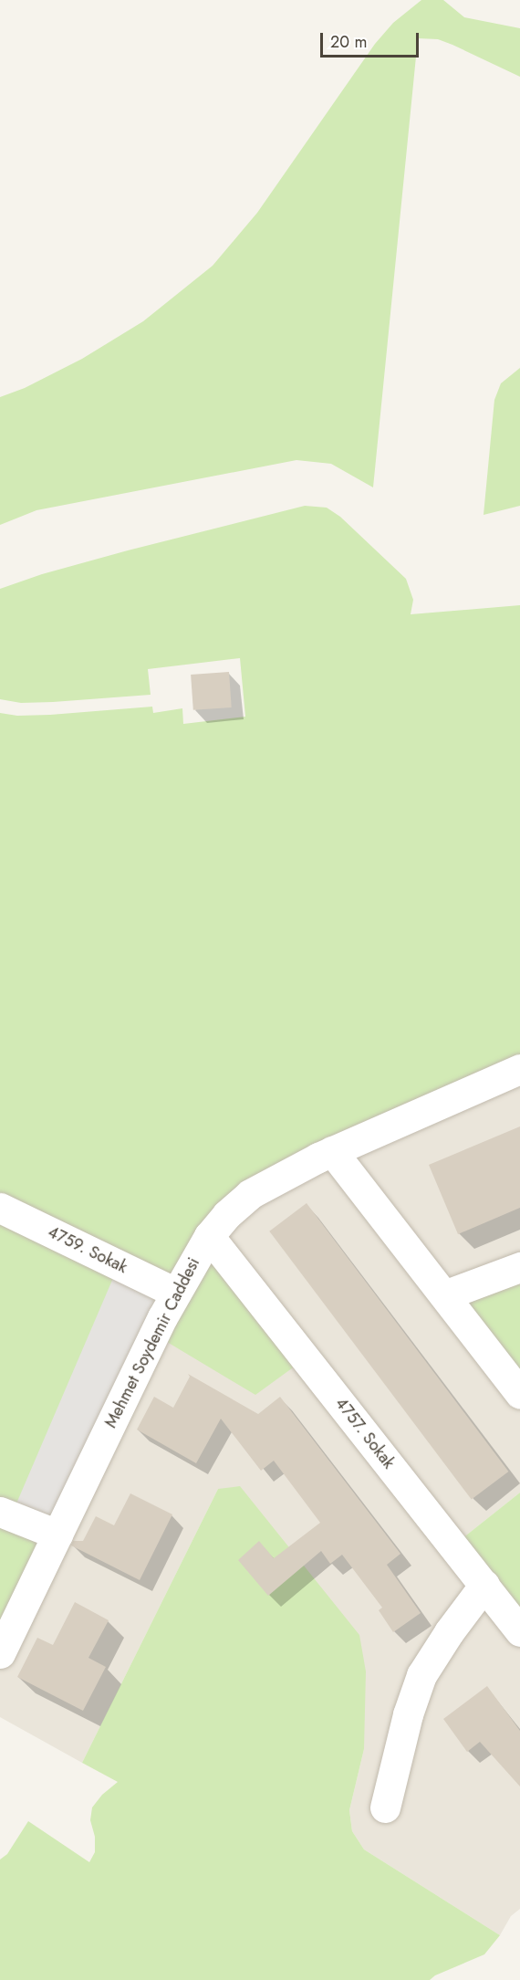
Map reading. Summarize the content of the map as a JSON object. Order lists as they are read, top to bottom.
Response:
{
  "streets": {
    "street": ["4759. Sokak", "Mehmet Soydemir Caddesi", "4757. Sokak"]
  },
  "crossings": [
    ["4759. Sokak", "Mehmet Soydemir Caddesi"],
    ["Mehmet Soydemir Caddesi", "4757. Sokak"]
  ],
  "scale_bar": "20 m"
}
